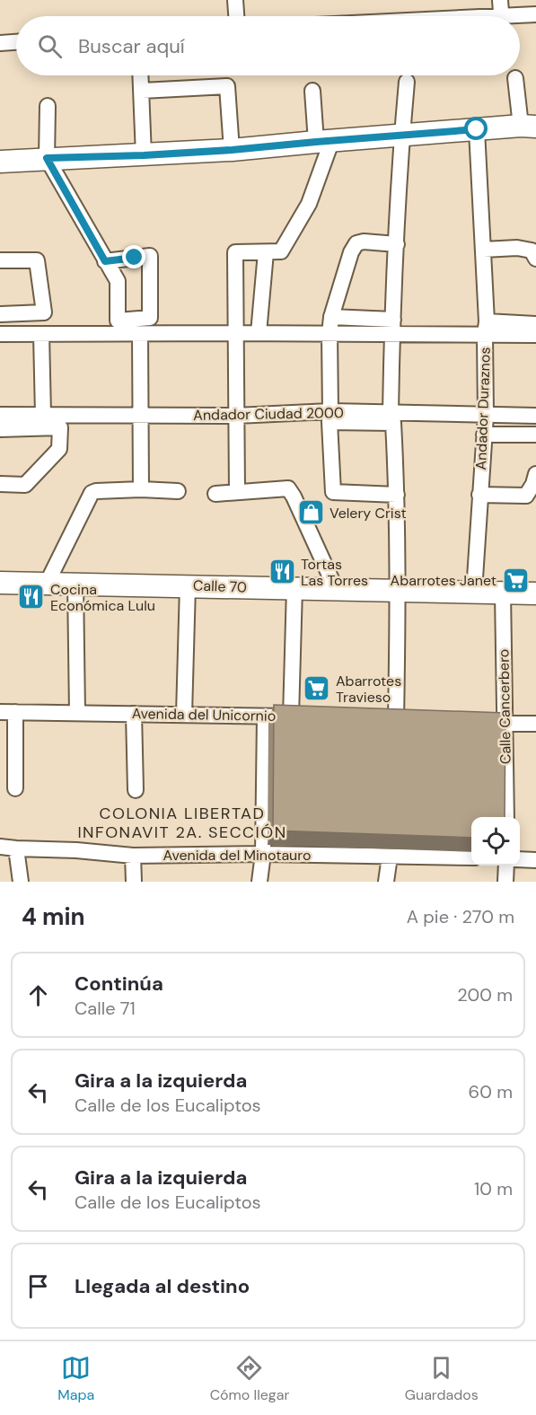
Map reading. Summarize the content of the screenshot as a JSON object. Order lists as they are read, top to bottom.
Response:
{
  "streets": {
    "street": [
      "Andador Duraznos",
      "Andador Ciudad 2000",
      "Calle 70",
      "Calle Cancerbero",
      "Avenida del Unicornio",
      "Avenida del Minotauro"
    ]
  },
  "crossings": [
    ["Andador Duraznos", "Calle 70"],
    ["Calle 70", "Calle Cancerbero"],
    ["Calle 70", "Avenida del Unicornio"]
  ],
  "districts": ["COLONIA LIBERTAD INFONAVIT 2A. SECCIÓN"],
  "places": {
    "shop": ["Velery Crist"],
    "restaurant": ["Tortas Las Torres", "Cocina Económica Lulu"],
    "supermarket": ["Abarrotes Janet", "Abarrotes Travieso"]
  },
  "page": {
    "search": "Buscar aquí",
    "heading": ["4 min", "A pie · 270 m"],
    "list": [
      ["Continúa", "Calle 71", "200 m"],
      ["Gira a la izquierda", "Calle de los Eucaliptos", "60 m"],
      ["Gira a la izquierda", "Calle de los Eucaliptos", "10 m"],
      "Llegada al destino"
    ],
    "nav": ["Mapa", "Cómo llegar", "Guardados"]
  }
}
